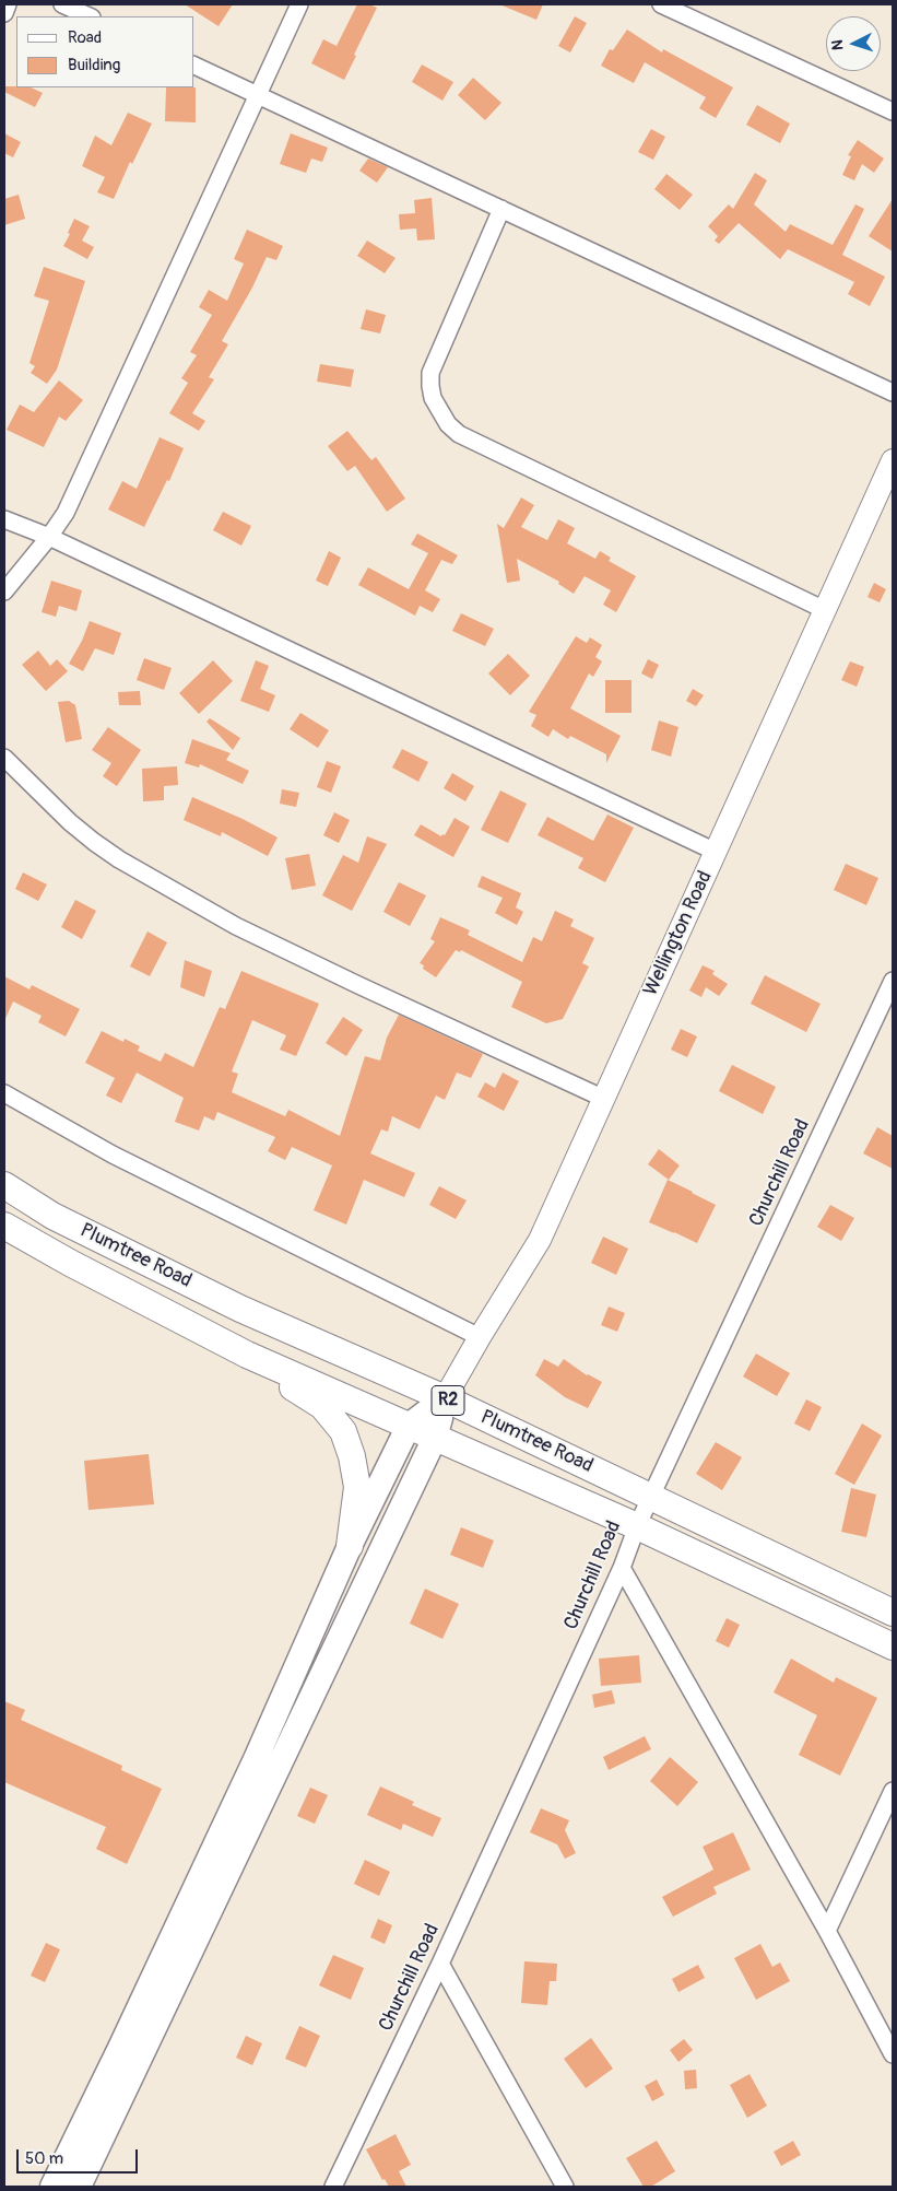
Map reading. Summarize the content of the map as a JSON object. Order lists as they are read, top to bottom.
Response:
{
  "streets": {
    "highway": ["Plumtree Road", "R2"],
    "main road": ["Wellington Road"],
    "street": ["Churchill Road"]
  },
  "crossings": [
    ["Wellington Road", "Plumtree Road"],
    ["Churchill Road", "Plumtree Road"]
  ],
  "legend": ["Road", "Building"],
  "scale_bar": "50 m",
  "north": "left"
}
